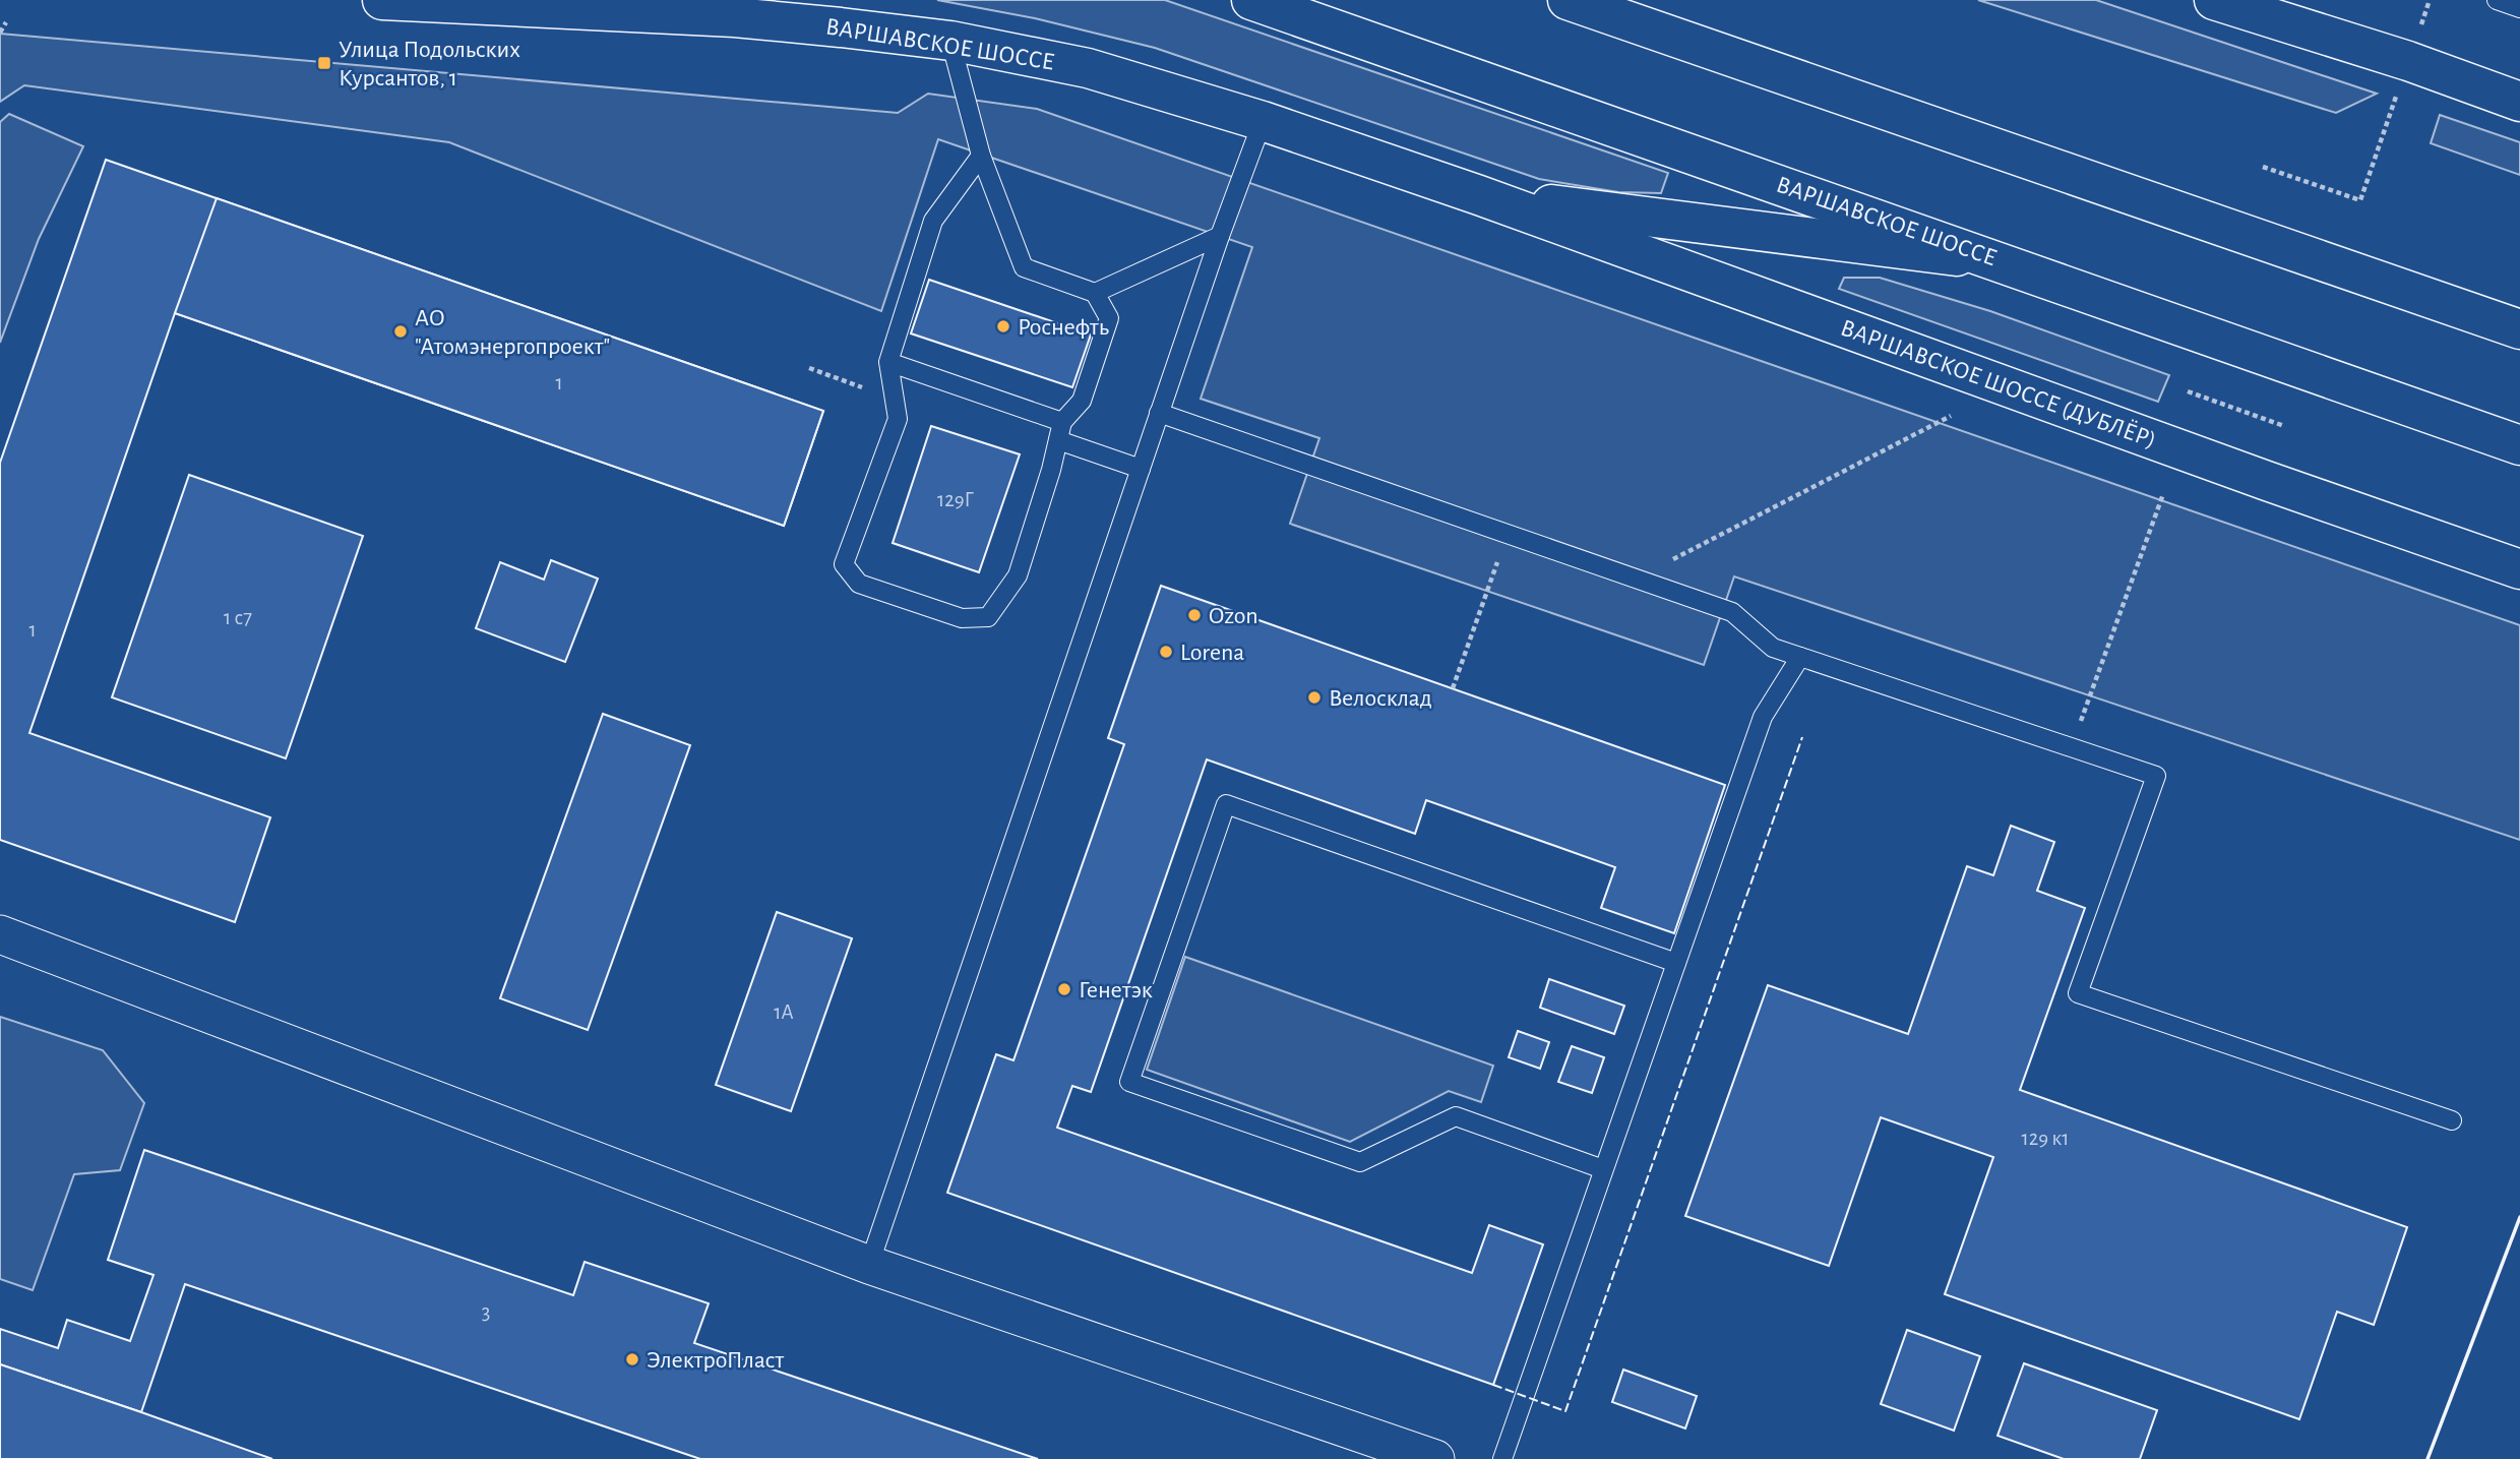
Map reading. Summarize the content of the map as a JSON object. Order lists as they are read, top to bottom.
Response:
{
  "streets": {
    "main road": ["ВАРШАВСКОЕ ШОССЕ", "ВАРШАВСКОЕ ШОССЕ (ДУБЛЁР)"]
  },
  "crossings": [
    ["ВАРШАВСКОЕ ШОССЕ", "ВАРШАВСКОЕ ШОССЕ (ДУБЛЁР)"]
  ],
  "places": {
    "transit": ["Улица Подольских Курсантов, 1"],
    "other": [
      "Роснефть",
      "АО \"Атомэнергопроект\"",
      "Ozon",
      "Lorena",
      "Велосклад",
      "Генетэк",
      "ЭлектроПласт"
    ]
  },
  "house_numbers": [
    "1",
    "129Г",
    "1 с7",
    "1",
    "1A",
    "129 к1",
    "3"
  ]
}
